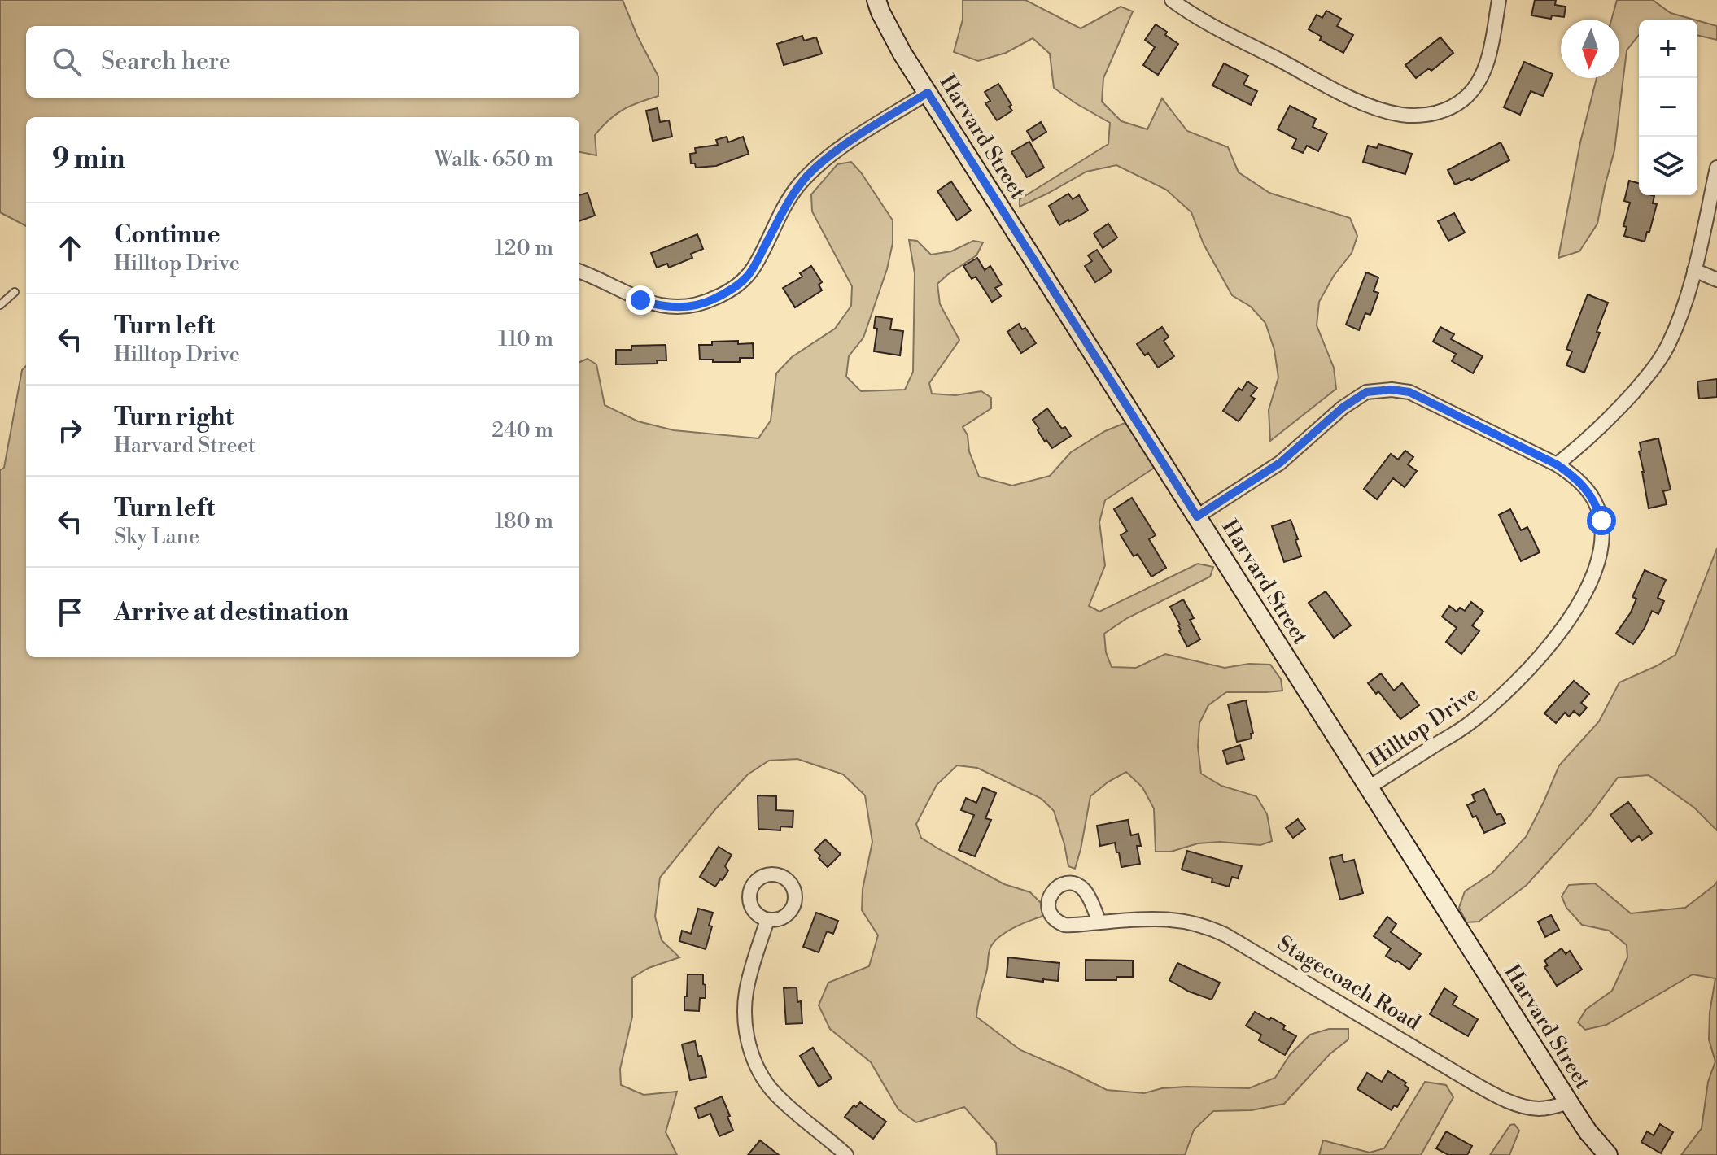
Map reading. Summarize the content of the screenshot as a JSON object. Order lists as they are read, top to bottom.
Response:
{
  "streets": {
    "main road": ["Harvard Street"],
    "street": ["Hilltop Drive", "Stagecoach Road"]
  },
  "crossings": [
    ["Harvard Street", "Hilltop Drive"],
    ["Harvard Street", "Stagecoach Road"]
  ],
  "north": "bottom",
  "page": {
    "map_buttons": ["+", "−"],
    "search": "Search here",
    "heading": ["9 min", "Walk · 650 m"],
    "list": [
      ["Continue", "Hilltop Drive", "120 m"],
      ["Turn left", "Hilltop Drive", "110 m"],
      ["Turn right", "Harvard Street", "240 m"],
      ["Turn left", "Sky Lane", "180 m"],
      "Arrive at destination"
    ]
  }
}
